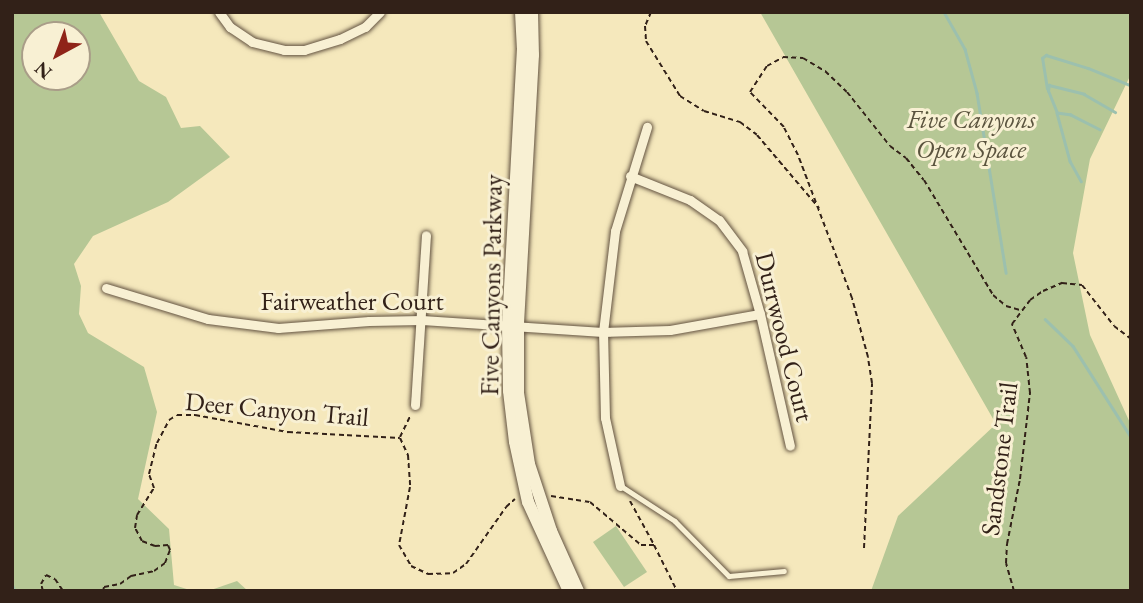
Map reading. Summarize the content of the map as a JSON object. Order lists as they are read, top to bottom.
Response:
{
  "streets": {
    "main road": ["Five Canyons Parkway"],
    "street": ["Fairweather Court", "Durrwood Court"],
    "path": ["Deer Canyon Trail", "Sandstone Trail"]
  },
  "crossings": [
    ["Five Canyons Parkway", "Fairweather Court"],
    ["Five Canyons Parkway", "Deer Canyon Trail"],
    ["Fairweather Court", "Durrwood Court"]
  ],
  "parks": ["Five Canyons Open Space"],
  "north": "bottom left"
}
